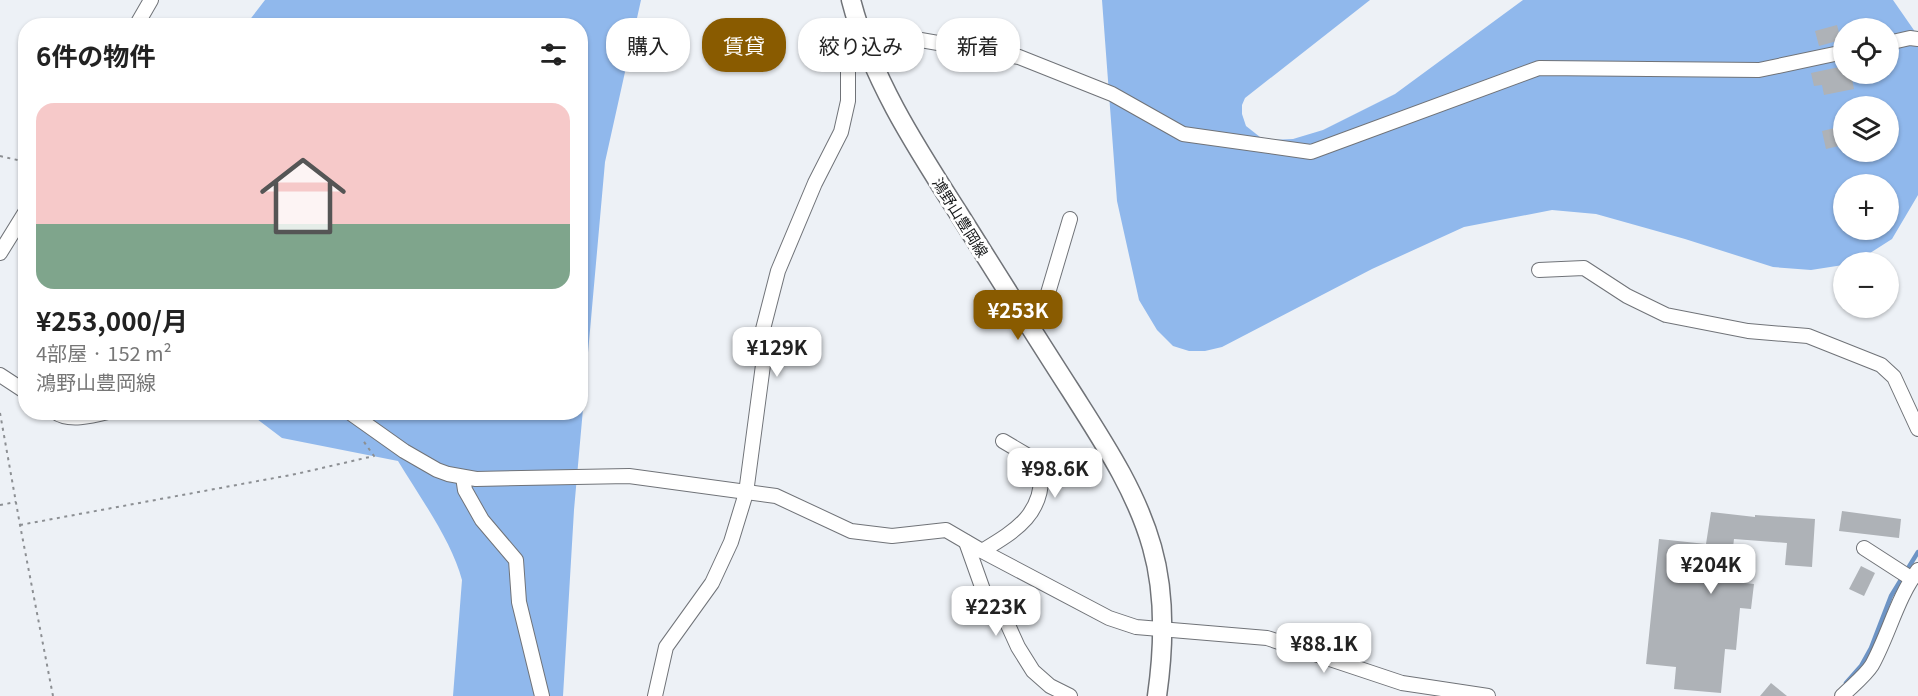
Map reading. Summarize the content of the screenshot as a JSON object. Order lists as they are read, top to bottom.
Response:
{
  "streets": {
    "main road": ["鴻野山豊岡線"]
  },
  "page": {
    "map_buttons": ["+", "−"],
    "chip": [
      "購入",
      "賃貸",
      "絞り込み",
      "新着"
    ],
    "heading": "6件の物件",
    "list": [
      {
        "name": "¥253,000/月",
        "note": "4部屋 · 152 m² · 鴻野山豊岡線"
      }
    ],
    "price": [
      "¥253K",
      "¥129K",
      "¥98.6K",
      "¥204K",
      "¥223K",
      "¥88.1K"
    ]
  }
}
